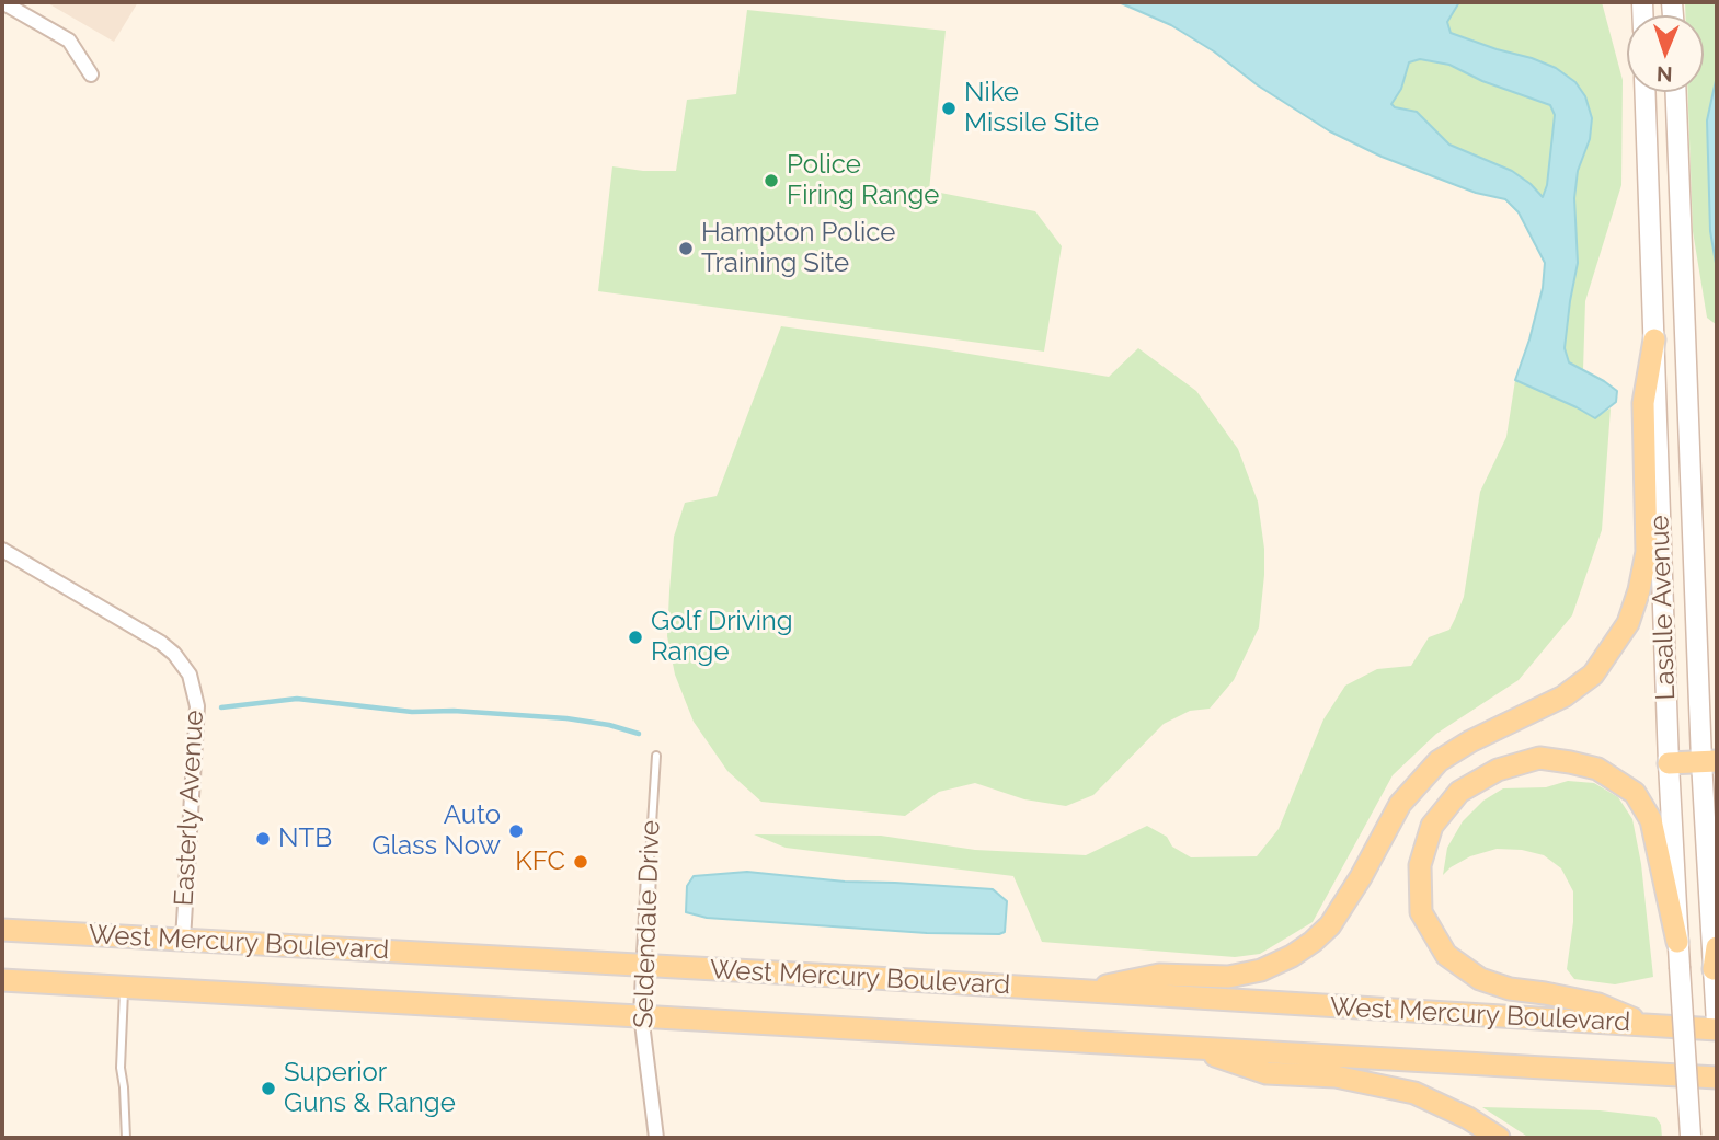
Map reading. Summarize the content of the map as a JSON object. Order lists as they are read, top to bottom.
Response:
{
  "streets": {
    "main road": ["Lasalle Avenue", "West Mercury Boulevard"],
    "street": ["Easterly Avenue", "Seldendale Drive"]
  },
  "crossings": [
    ["Lasalle Avenue", "West Mercury Boulevard"],
    ["Easterly Avenue", "West Mercury Boulevard"],
    ["Seldendale Drive", "West Mercury Boulevard"]
  ],
  "places": [
    "Nike Missile Site",
    "Police Firing Range",
    "Hampton Police Training Site",
    "Golf Driving Range",
    "Auto Glass Now",
    "NTB",
    "KFC",
    "Superior Guns & Range"
  ],
  "north": "bottom"
}
